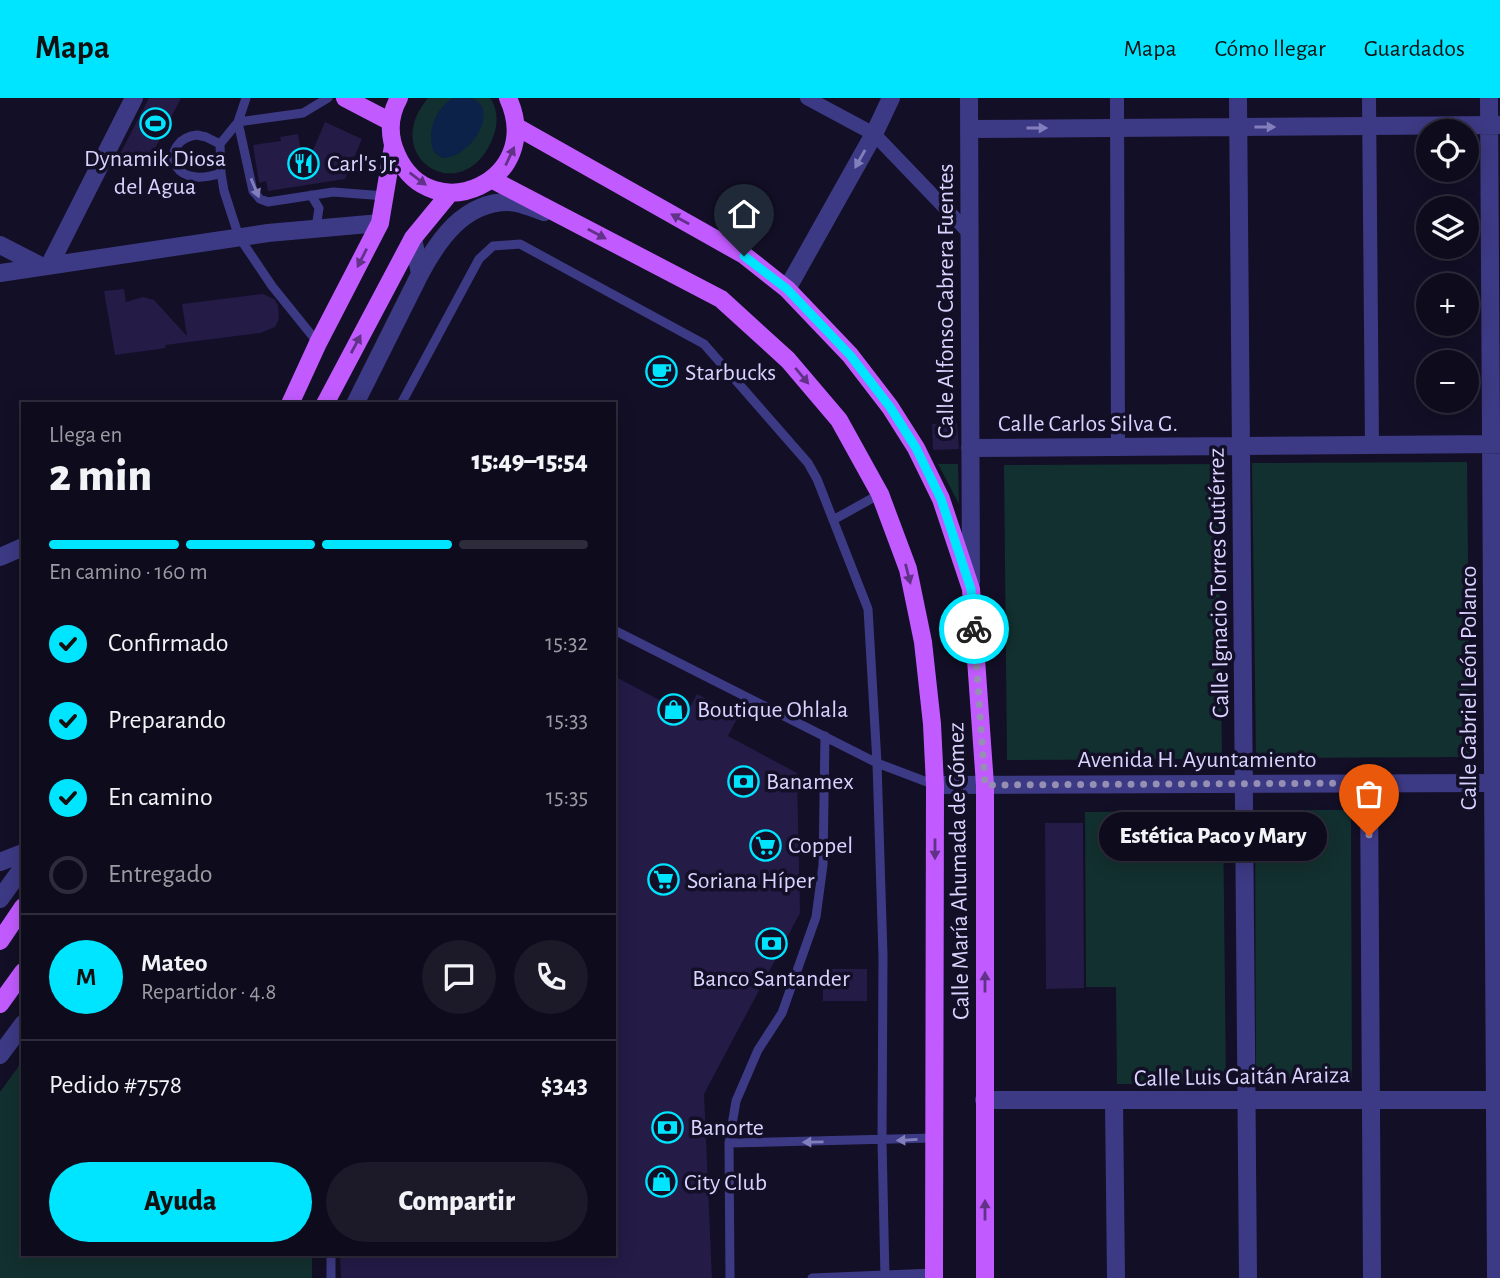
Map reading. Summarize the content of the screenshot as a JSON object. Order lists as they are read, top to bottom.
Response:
{
  "streets": {
    "main road": ["Calle María Ahumada de Gómez"],
    "street": [
      "Calle Alfonso Cabrera Fuentes",
      "Calle Carlos Silva G.",
      "Calle Ignacio Torres Gutiérrez",
      "Calle Gabriel León Polanco",
      "Avenida H. Ayuntamiento",
      "Calle Luis Gaitán Araiza"
    ]
  },
  "crossings": [
    ["Calle Alfonso Cabrera Fuentes", "Calle Carlos Silva G."],
    ["Calle Alfonso Cabrera Fuentes", "Calle María Ahumada de Gómez"],
    ["Calle Carlos Silva G.", "Calle Ignacio Torres Gutiérrez"],
    ["Calle Carlos Silva G.", "Calle Gabriel León Polanco"],
    ["Calle Ignacio Torres Gutiérrez", "Avenida H. Ayuntamiento"],
    ["Calle Ignacio Torres Gutiérrez", "Calle Luis Gaitán Araiza"],
    ["Calle Gabriel León Polanco", "Avenida H. Ayuntamiento"],
    ["Calle Gabriel León Polanco", "Calle Luis Gaitán Araiza"],
    ["Avenida H. Ayuntamiento", "Calle María Ahumada de Gómez"],
    ["Calle María Ahumada de Gómez", "Calle Luis Gaitán Araiza"]
  ],
  "places": {
    "sports": ["Dynamik Diosa del Agua"],
    "restaurant": ["Carl's Jr."],
    "cafe": ["Starbucks"],
    "shop": ["Boutique Ohlala", "City Club"],
    "bank": ["Banamex", "Banco Santander", "Banorte"],
    "other": ["Estética Paco y Mary"],
    "supermarket": ["Coppel", "Soriana Híper"]
  },
  "page": {
    "header": "Mapa",
    "nav": ["Mapa", "Cómo llegar", "Guardados"],
    "map_buttons": ["+", "−"],
    "heading": ["2 min", "Llega en", "15:49–15:54"],
    "panel": [
      "Mateo",
      "Repartidor · 4.8",
      "Pedido #7578",
      "$343"
    ],
    "bar": "En camino · 160 m",
    "list": [
      ["Confirmado", "15:32"],
      ["Preparando", "15:33"],
      ["En camino", "15:35"],
      "Entregado"
    ],
    "bubble": "Estética Paco y Mary",
    "round": "M",
    "buttons": ["Ayuda", "Compartir"]
  }
}
